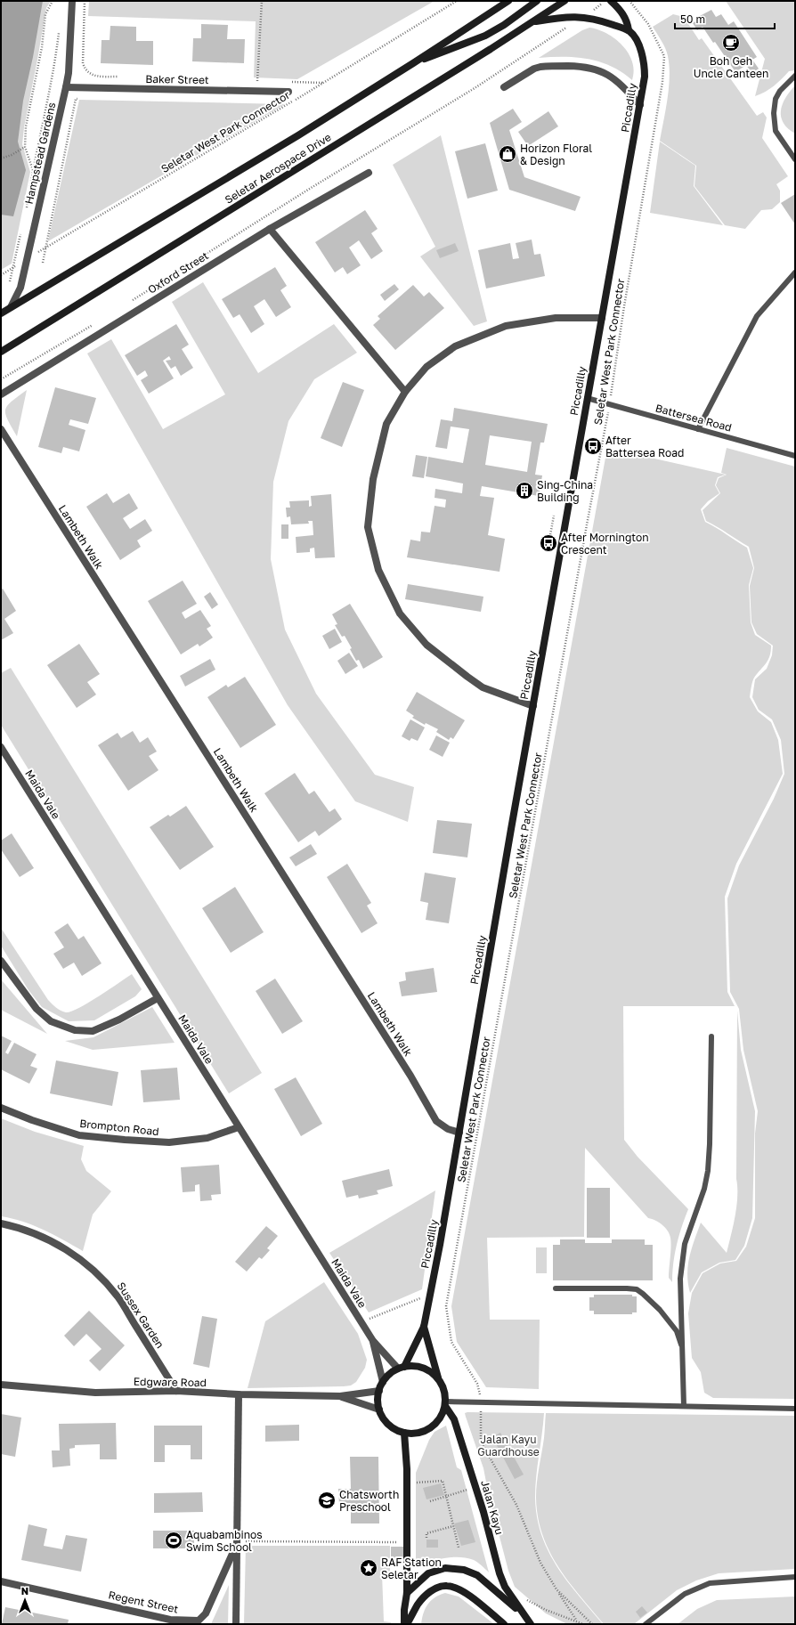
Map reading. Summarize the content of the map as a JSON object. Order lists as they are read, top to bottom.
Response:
{
  "streets": {
    "street": [
      "Baker Street",
      "Piccadilly",
      "Hampstead Gardens",
      "Seletar Aerospace Drive",
      "Oxford Street",
      "Lambeth Walk",
      "Maida Vale",
      "Brompton Road",
      "Sussex Garden",
      "Edgware Road",
      "Jalan Kayu",
      "Regent Street"
    ],
    "lane": ["Battersea Road"],
    "path": ["Seletar West Park Connector"]
  },
  "crossings": [
    ["Baker Street", "Hampstead Gardens"],
    ["Piccadilly", "Battersea Road"],
    ["Piccadilly", "Lambeth Walk"],
    ["Piccadilly", "Maida Vale"],
    ["Piccadilly", "Edgware Road"],
    ["Piccadilly", "Jalan Kayu"],
    ["Seletar West Park Connector", "Hampstead Gardens"],
    ["Seletar West Park Connector", "Battersea Road"],
    ["Hampstead Gardens", "Seletar Aerospace Drive"],
    ["Maida Vale", "Brompton Road"],
    ["Maida Vale", "Edgware Road"],
    ["Maida Vale", "Jalan Kayu"],
    ["Sussex Garden", "Edgware Road"],
    ["Edgware Road", "Jalan Kayu"],
    ["Edgware Road", "Regent Street"]
  ],
  "parks": ["Jalan Kayu Guardhouse"],
  "places": {
    "cafe": ["Boh Geh Uncle Canteen"],
    "shop": ["Horizon Floral & Design"],
    "bus stop": ["After Battersea Road", "After Mornington Crescent"],
    "building": ["Sing-China Building"],
    "school or university": ["Chatsworth Preschool"],
    "sports": ["Aquabambinos Swim School"],
    "place": ["RAF Station Seletar"]
  },
  "scale_bar": "50 m",
  "north": "top"
}
